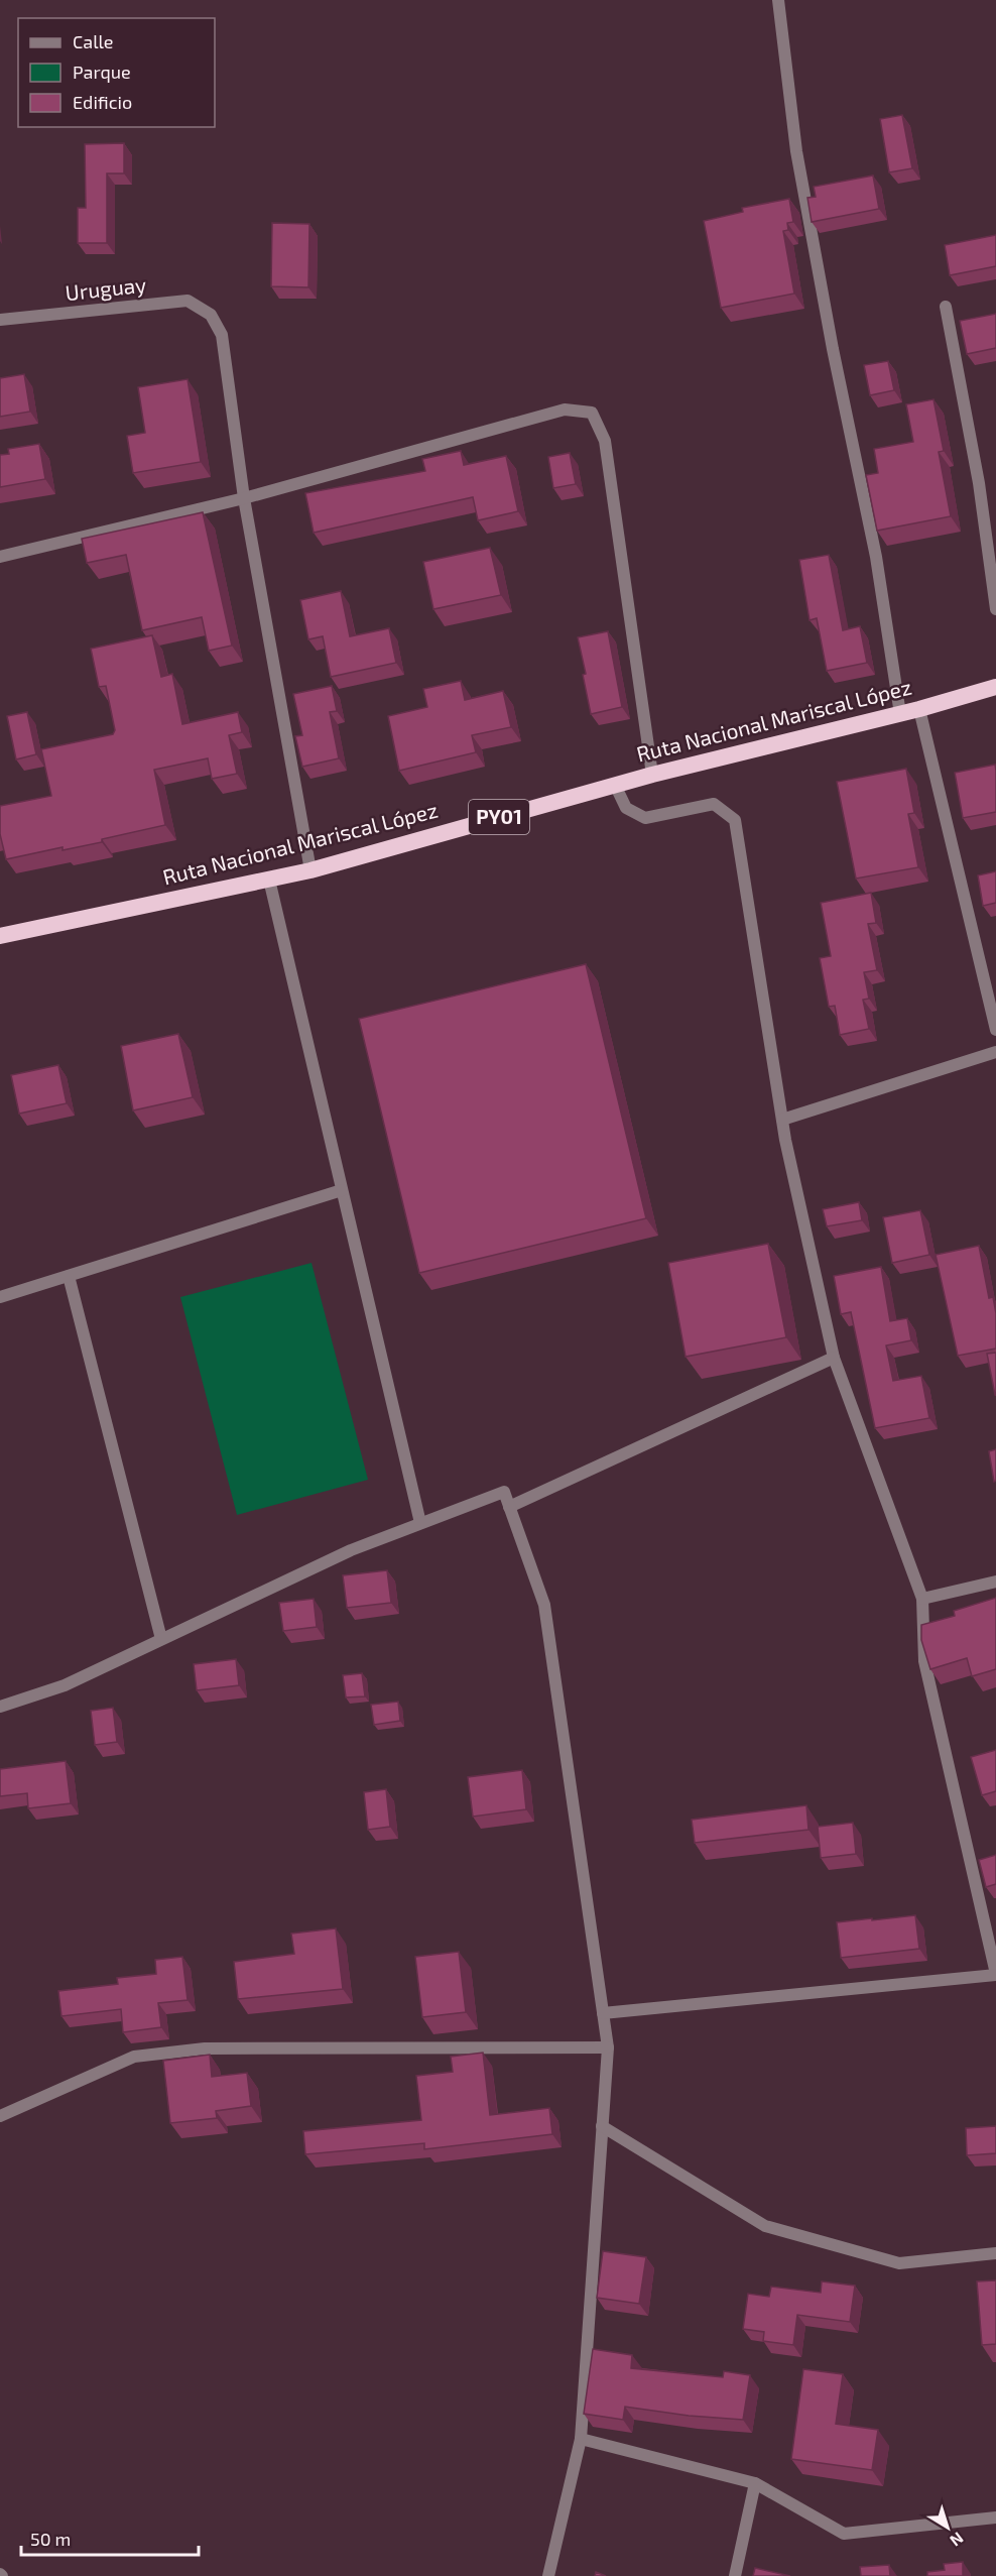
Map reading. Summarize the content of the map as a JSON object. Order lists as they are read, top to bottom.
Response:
{
  "streets": {
    "highway": ["Ruta Nacional Mariscal López", "PY01"],
    "street": ["Uruguay"]
  },
  "legend": ["Calle", "Parque", "Edificio"],
  "scale_bar": "50 m",
  "north": "bottom right"
}
